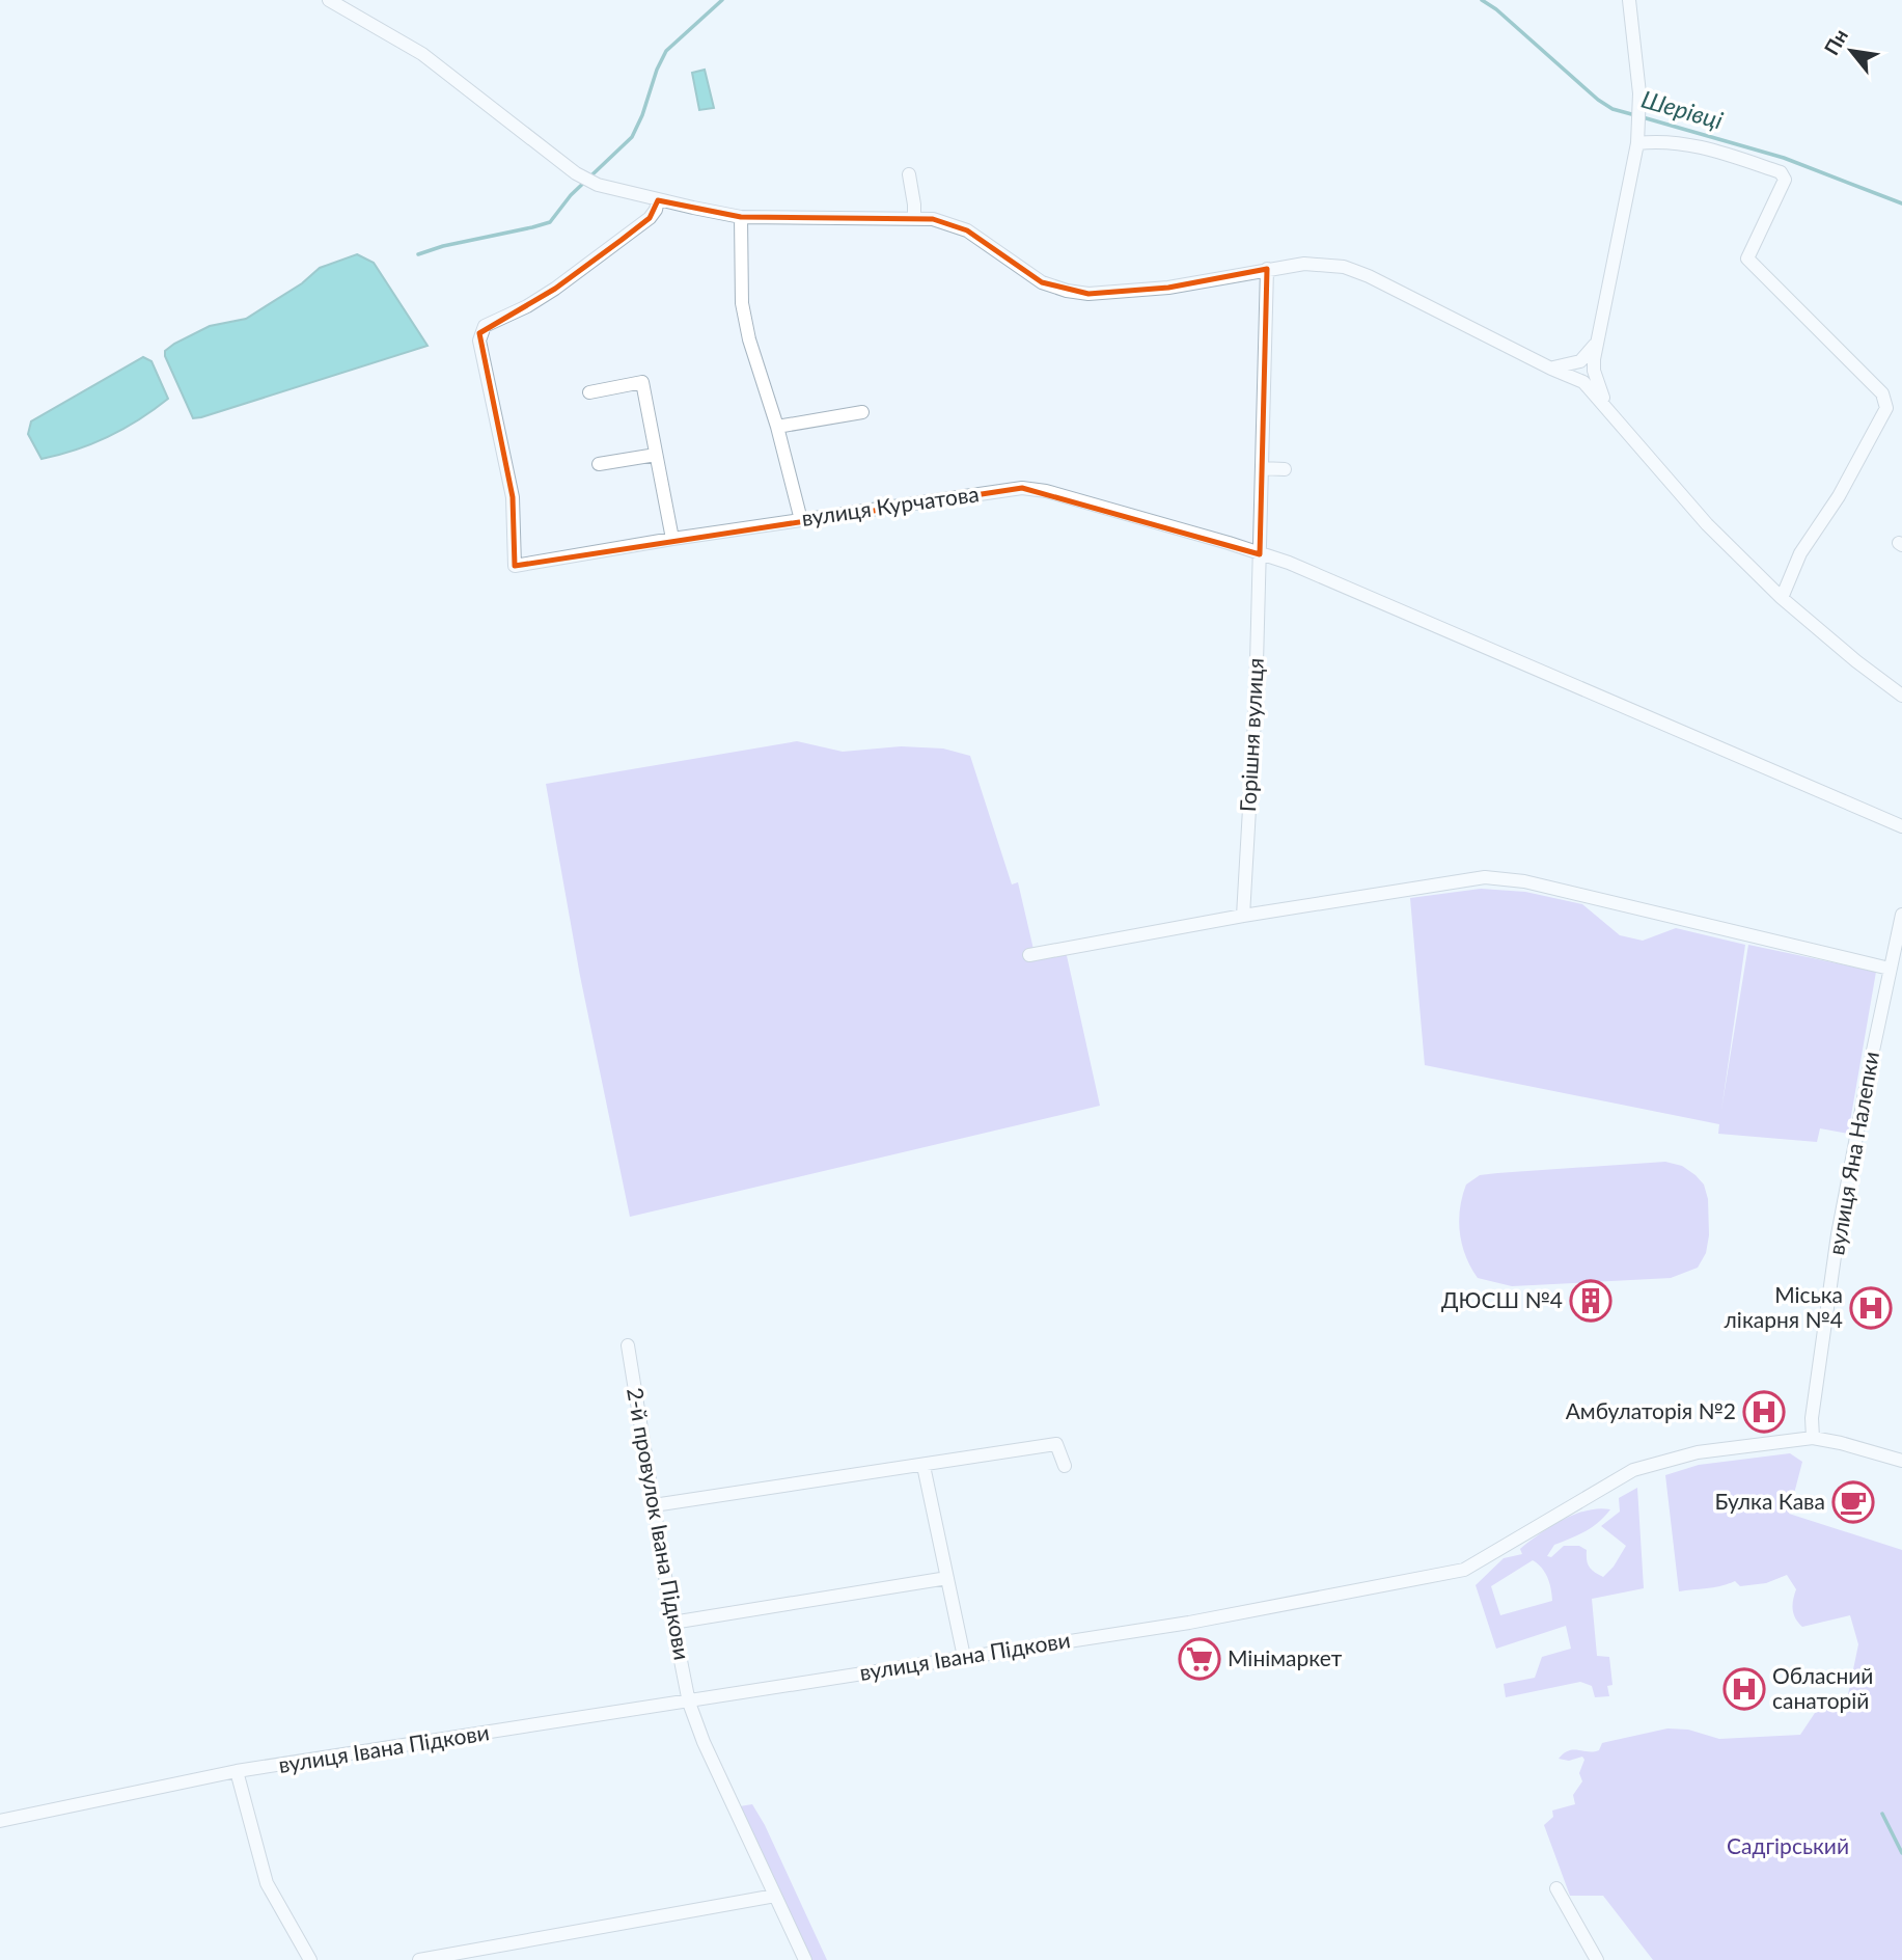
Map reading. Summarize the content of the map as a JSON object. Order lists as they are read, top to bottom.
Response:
{
  "streets": {
    "street": [
      "вулиця Курчатова",
      "Горішня вулиця",
      "вулиця Яна Налепки",
      "2-й провулок Івана Підкови",
      "вулиця Івана Підкови"
    ]
  },
  "crossings": [
    ["вулиця Курчатова", "Горішня вулиця"],
    ["вулиця Яна Налепки", "вулиця Івана Підкови"],
    ["2-й провулок Івана Підкови", "вулиця Івана Підкови"]
  ],
  "water": ["Шерівці"],
  "parks": ["Садгірський"],
  "places": {
    "building": ["ДЮСШ №4"],
    "hospital": ["Міська лікарня №4", "Амбулаторія №2", "Обласний санаторій"],
    "cafe": ["Булка Кава"],
    "supermarket": ["Мінімаркет"]
  },
  "north": "top left"
}
